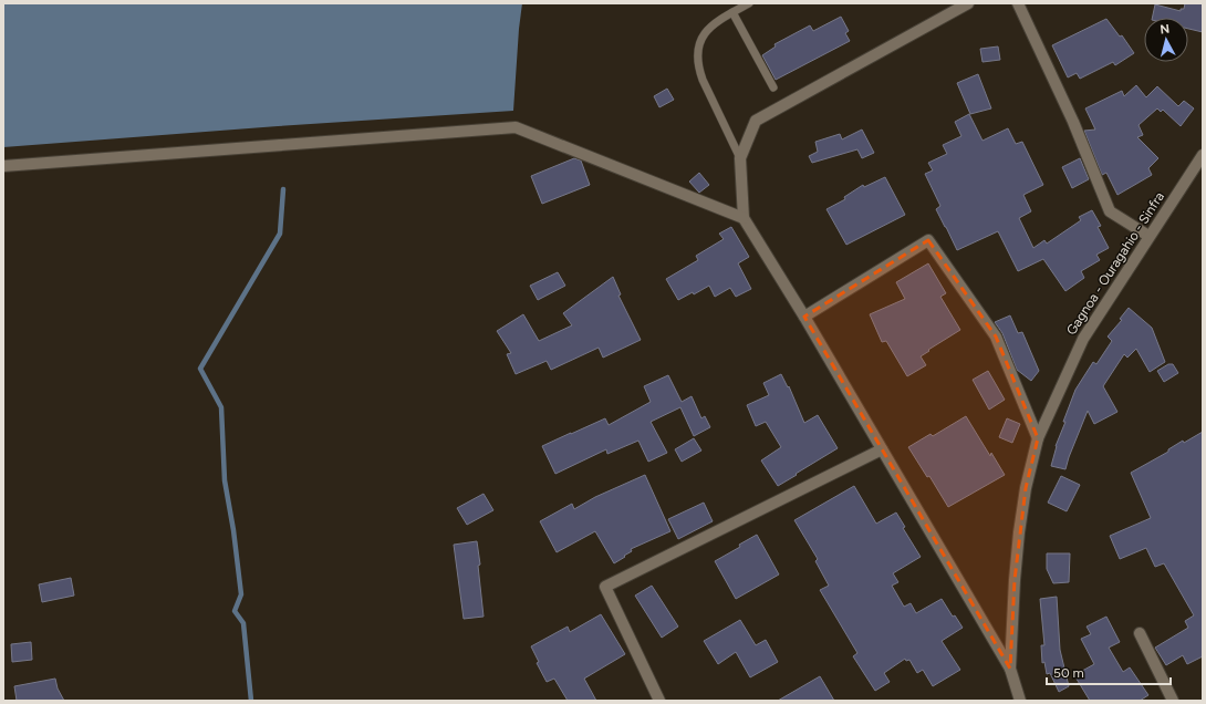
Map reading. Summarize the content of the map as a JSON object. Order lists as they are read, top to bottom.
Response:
{
  "streets": {
    "street": ["Gagnoa - Ouragahio - Sinfra"]
  },
  "scale_bar": "50 m",
  "north": "top"
}
